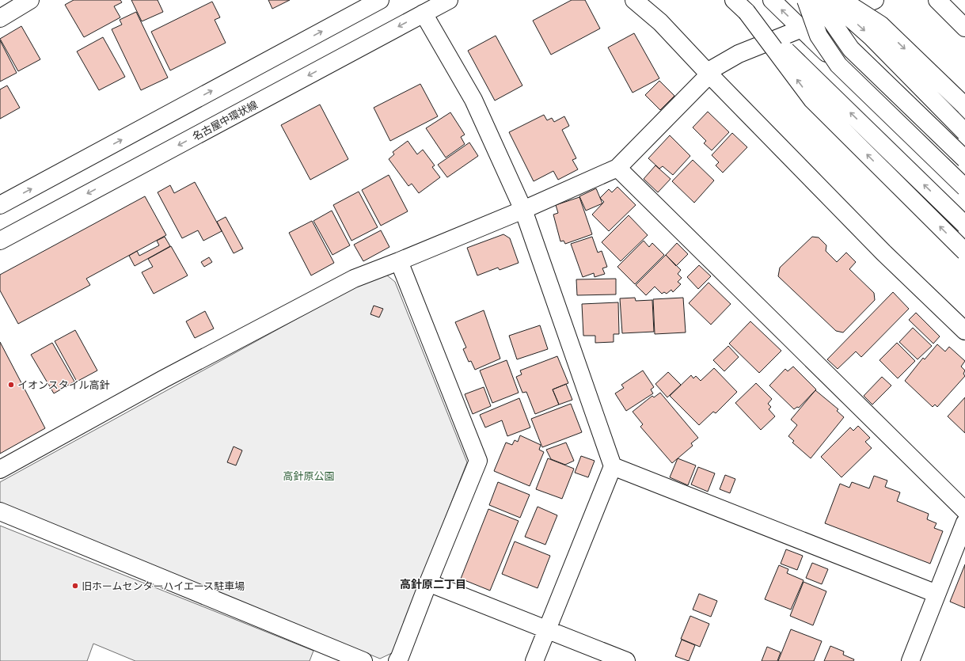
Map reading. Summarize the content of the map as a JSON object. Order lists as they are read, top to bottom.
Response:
{
  "streets": {
    "main road": ["名古屋中環状線"]
  },
  "districts": ["高針原二丁目"],
  "parks": ["高針原公園"],
  "places": ["イオンスタイル高針", "旧ホームセンターハイエース駐車場"]
}
